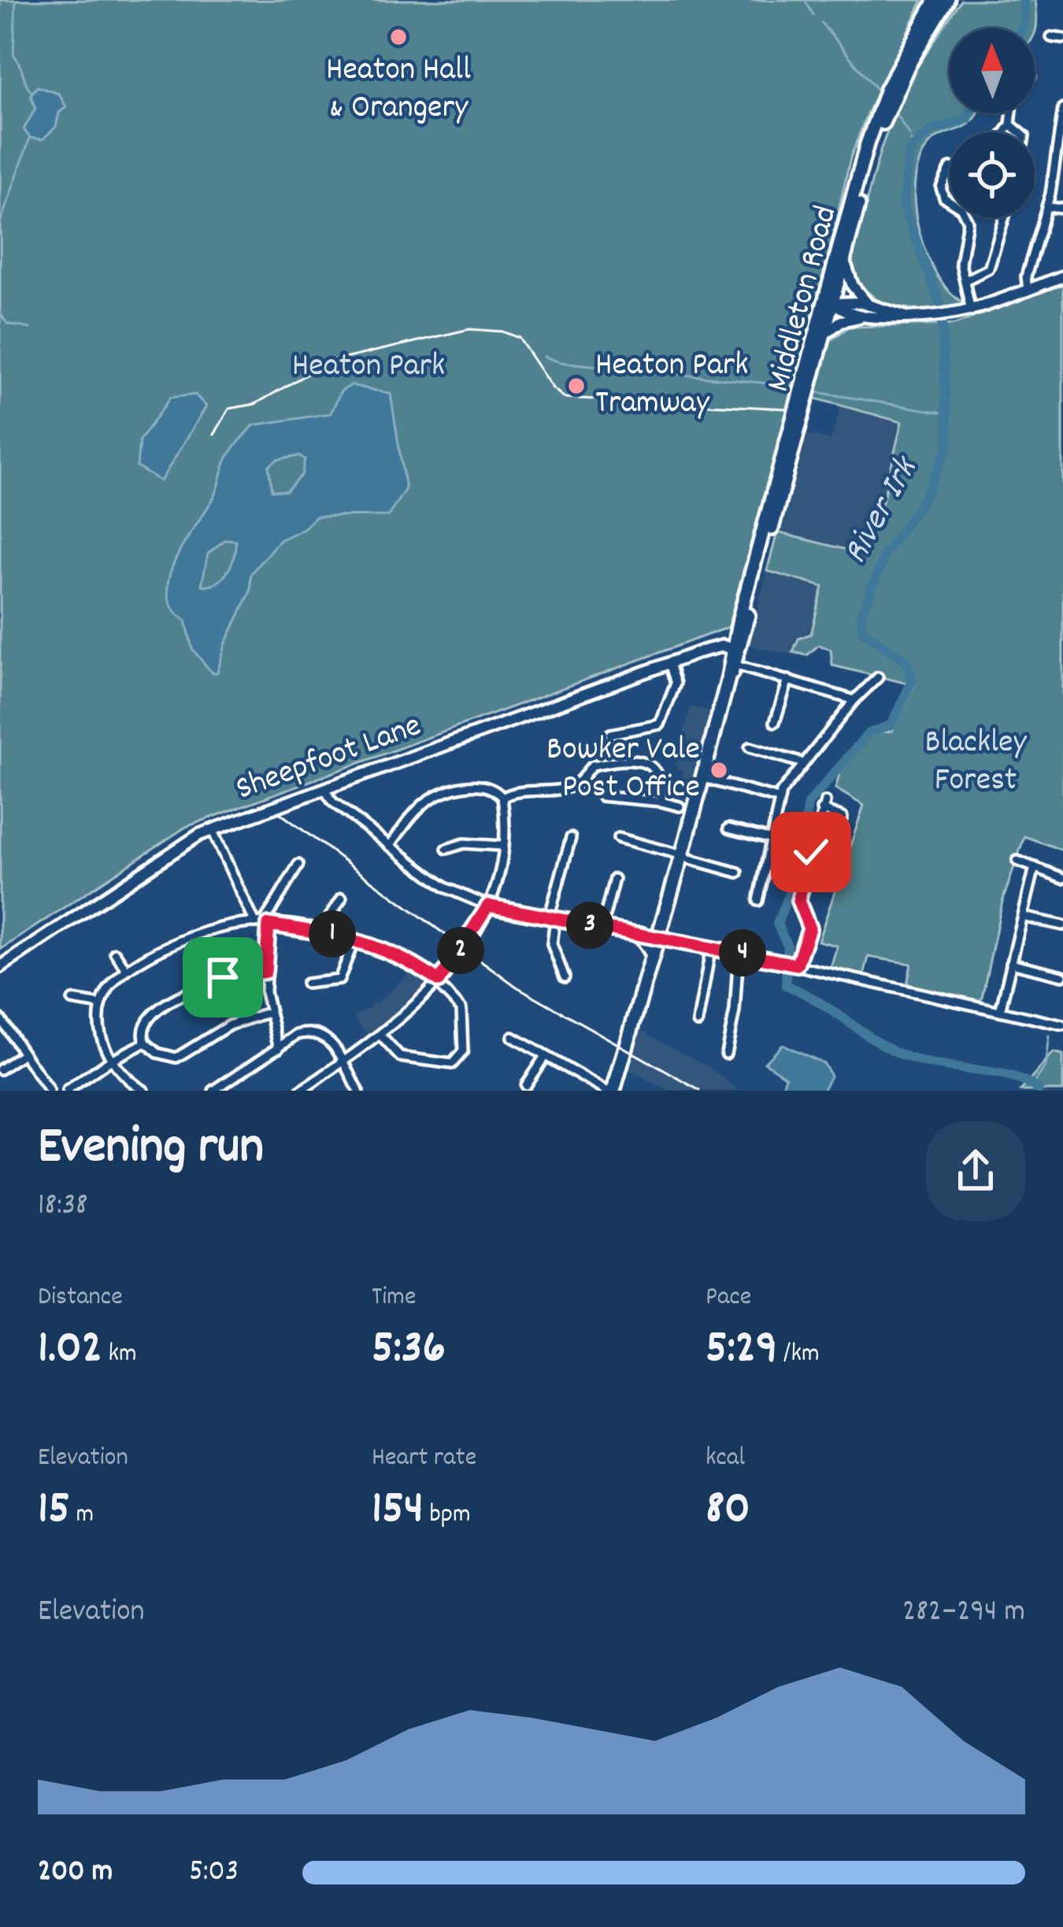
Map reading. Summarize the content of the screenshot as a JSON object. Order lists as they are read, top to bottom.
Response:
{
  "streets": {
    "highway": ["Middleton Road"],
    "main road": ["Sheepfoot Lane"]
  },
  "crossings": [
    ["Middleton Road", "Sheepfoot Lane"]
  ],
  "water": ["River Irk"],
  "parks": ["Heaton Park", "Blackley Forest"],
  "places": ["Heaton Hall & Orangery", "Heaton Park Tramway", "Bowker Vale Post Office"],
  "north": "top",
  "page": {
    "pins": [
      "3",
      "1",
      "2",
      "4"
    ],
    "heading": ["Evening run", "18:38"],
    "stats": [
      ["Distance", "1.02 km"],
      ["Time", "5:36"],
      ["Pace", "5:29 /km"],
      ["Elevation", "15 m"],
      ["Heart rate", "154 bpm"],
      ["kcal", "80"]
    ],
    "chart": ["Elevation", "282–294 m"],
    "list": [
      {
        "name": "200 m",
        "note": "5:03"
      }
    ]
  }
}
